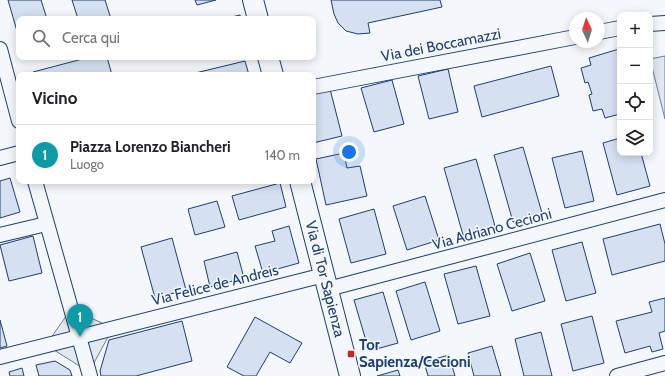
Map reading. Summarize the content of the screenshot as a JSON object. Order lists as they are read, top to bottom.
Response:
{
  "streets": {
    "street": [
      "Via dei Boccamazzi",
      "Via Adriano Cecioni",
      "Via di Tor Sapienza",
      "Via Felice de Andreis"
    ]
  },
  "crossings": [
    ["Via Adriano Cecioni", "Via di Tor Sapienza"],
    ["Via Adriano Cecioni", "Via Felice de Andreis"],
    ["Via di Tor Sapienza", "Via Felice de Andreis"]
  ],
  "places": {
    "transit": ["Tor Sapienza/Cecioni"]
  },
  "north": "top",
  "page": {
    "map_buttons": ["+", "−"],
    "search": "Cerca qui",
    "heading": "Vicino",
    "list": [
      {
        "mark": "1",
        "name": "Piazza Lorenzo Biancheri",
        "note": "Luogo",
        "value": "140 m"
      }
    ],
    "pins": "1"
  }
}
